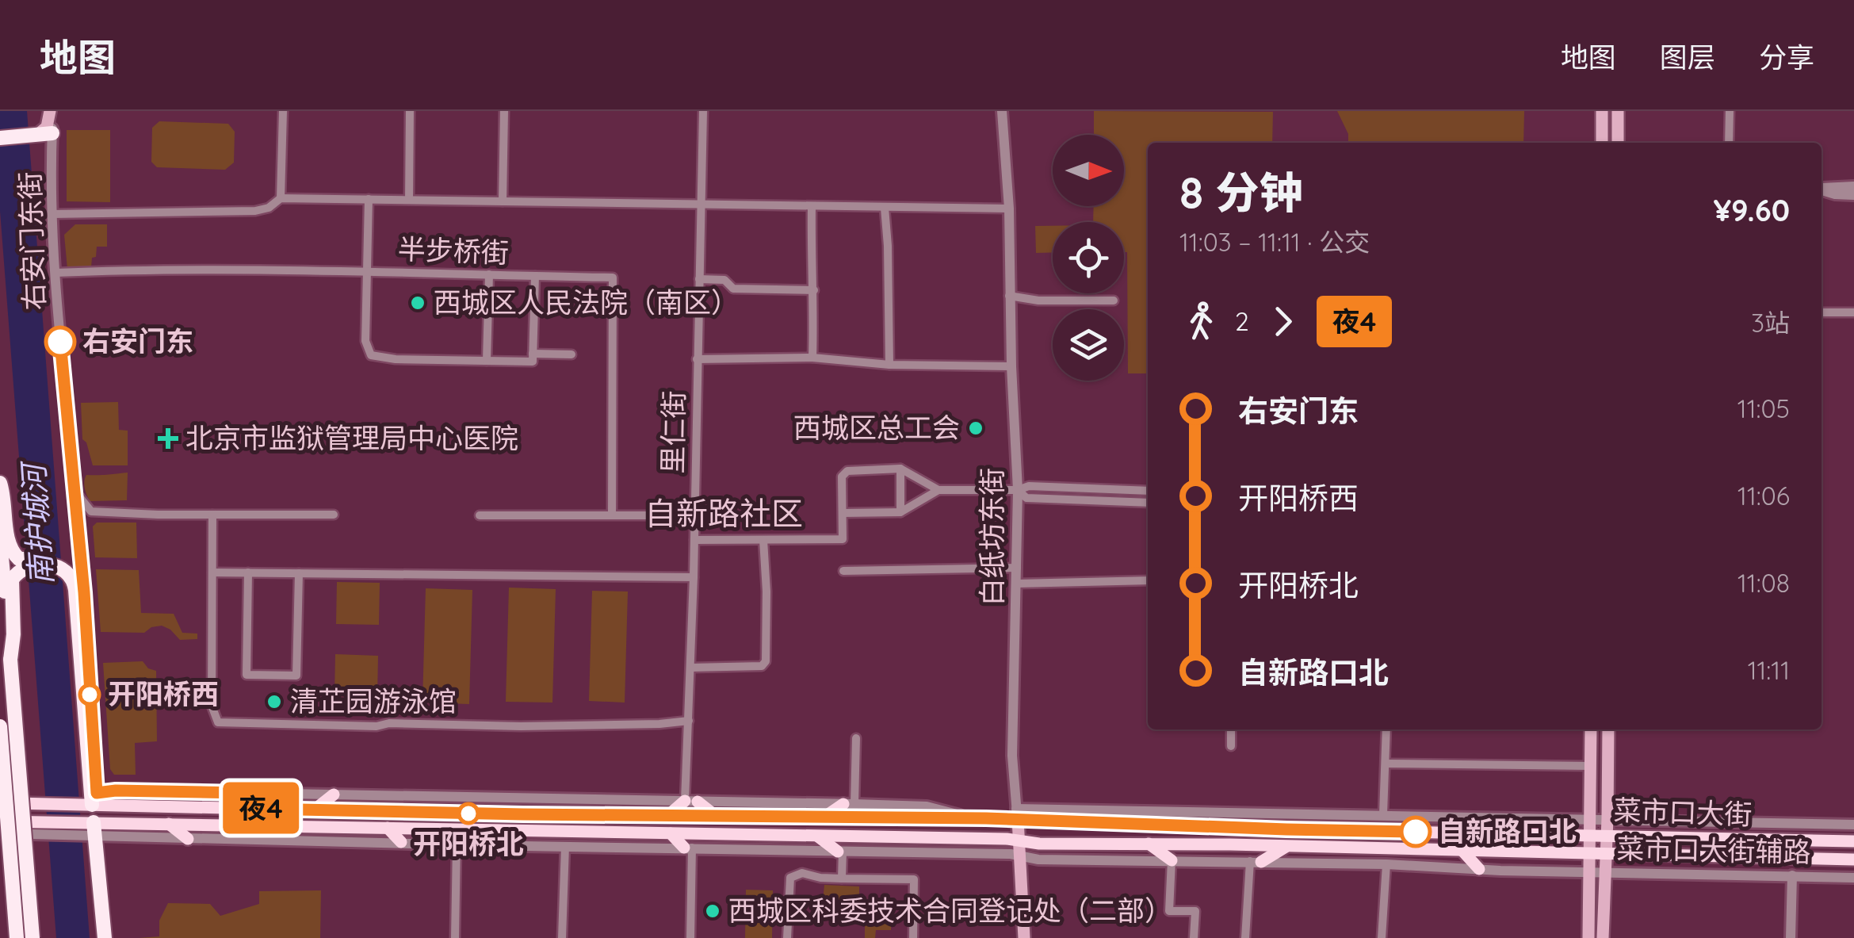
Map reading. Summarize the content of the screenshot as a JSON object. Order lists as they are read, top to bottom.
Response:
{
  "streets": {
    "main road": ["菜市口大街"],
    "street": [
      "右安门东街",
      "半步桥街",
      "里仁街",
      "白纸坊东街",
      "菜市口大街辅路"
    ]
  },
  "crossings": [
    ["右安门东街", "半步桥街"],
    ["右安门东街", "菜市口大街"],
    ["右安门东街", "菜市口大街辅路"],
    ["半步桥街", "里仁街"],
    ["半步桥街", "白纸坊东街"],
    ["白纸坊东街", "菜市口大街"],
    ["白纸坊东街", "菜市口大街辅路"],
    ["菜市口大街", "菜市口大街辅路"]
  ],
  "districts": ["自新路社区"],
  "water": ["南护城河"],
  "places": {
    "other": [
      "西城区人民法院（南区）",
      "右安门东",
      "西城区总工会",
      "开阳桥西",
      "清芷园游泳馆",
      "开阳桥北",
      "自新路口北",
      "西城区科委技术合同登记处（二部）"
    ],
    "health": ["北京市监狱管理局中心医院"]
  },
  "lines": ["bus line 夜4"],
  "north": "right",
  "page": {
    "header": "地图",
    "nav": ["地图", "图层", "分享"],
    "on_map": "夜4",
    "heading": ["8 分钟", "11:03 – 11:11 · 公交", "¥9.60"],
    "legs": ["2", "夜4", "3站"],
    "list": [
      {
        "name": "右安门东",
        "value": "11:05"
      },
      {
        "name": "开阳桥西",
        "value": "11:06"
      },
      {
        "name": "开阳桥北",
        "value": "11:08"
      },
      {
        "name": "自新路口北",
        "value": "11:11"
      }
    ]
  }
}
